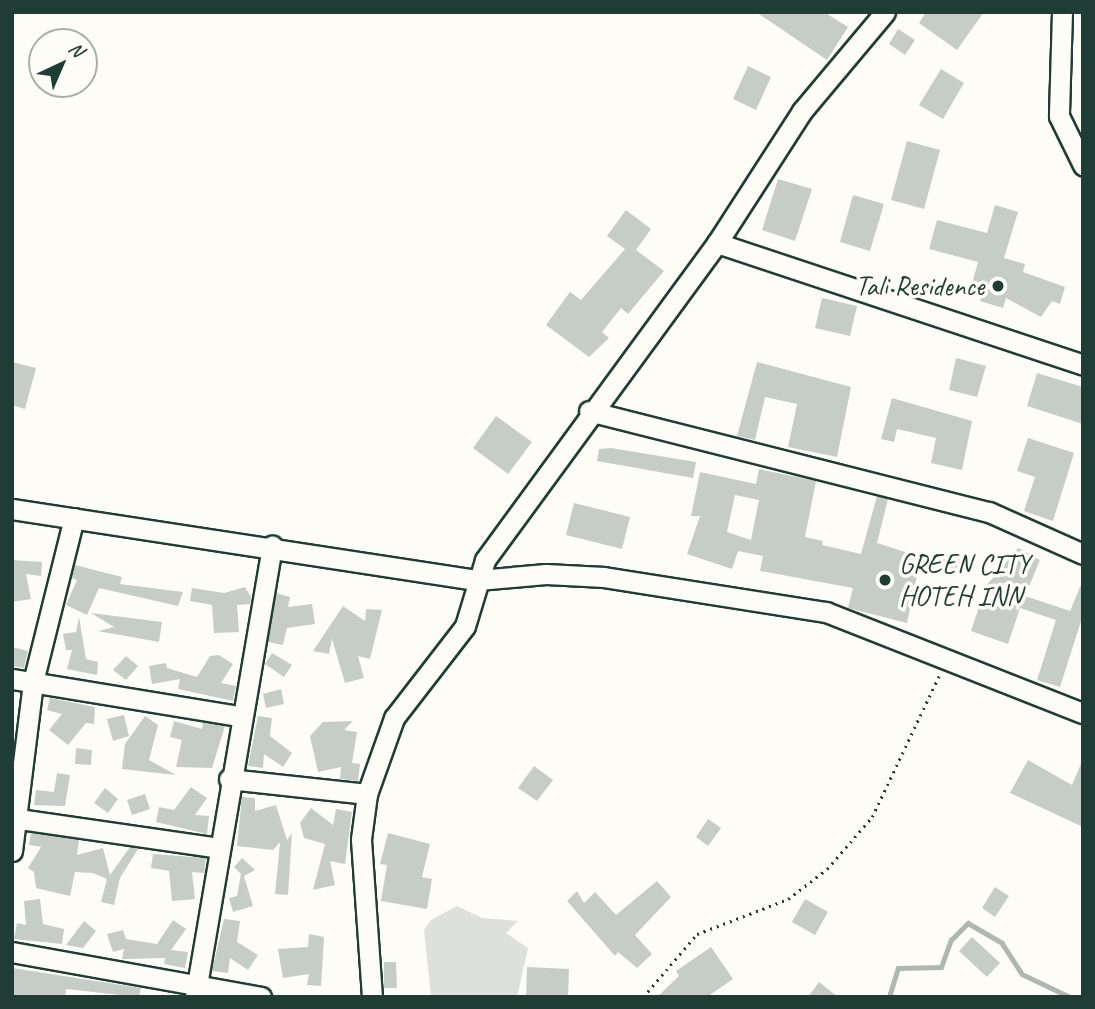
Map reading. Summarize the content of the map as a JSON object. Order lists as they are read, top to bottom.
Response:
{
  "places": ["Tali Residence", "GREEN CITY HOTEH INN"],
  "north": "top right"
}
